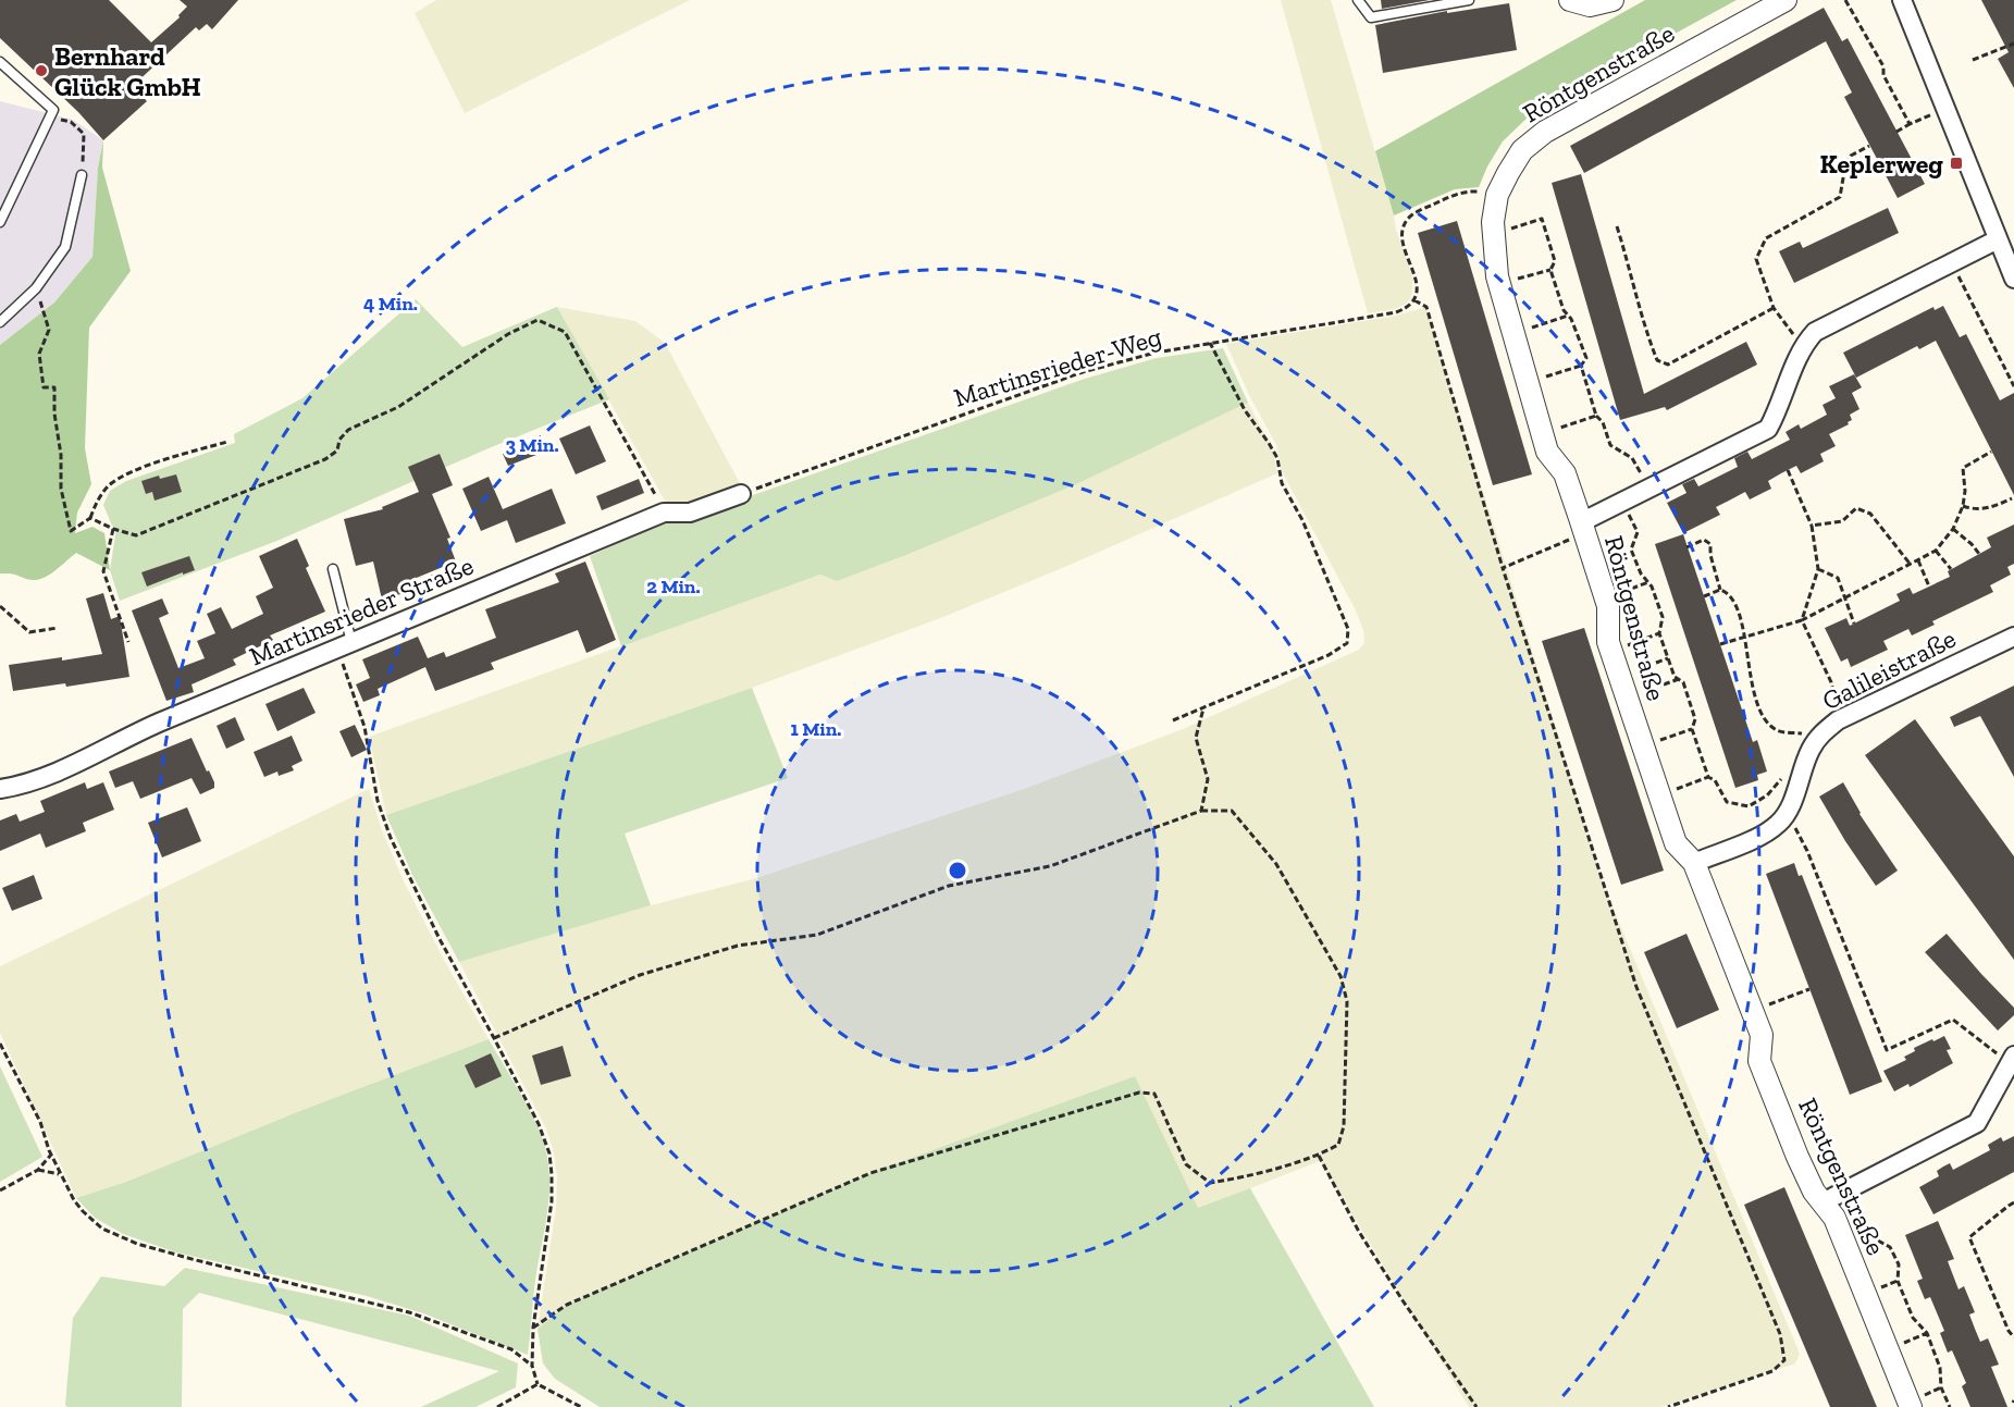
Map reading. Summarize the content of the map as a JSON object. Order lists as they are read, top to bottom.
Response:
{
  "streets": {
    "street": ["Röntgenstraße", "Martinsrieder Straße", "Galileistraße"],
    "path": ["Martinsrieder-Weg"]
  },
  "crossings": [
    ["Röntgenstraße", "Galileistraße"],
    ["Martinsrieder-Weg", "Martinsrieder Straße"]
  ],
  "places": {
    "other": ["Bernhard Glück GmbH"],
    "transit": ["Keplerweg"]
  },
  "rings": [
    "4 Min.",
    "3 Min.",
    "2 Min.",
    "1 Min."
  ]
}
